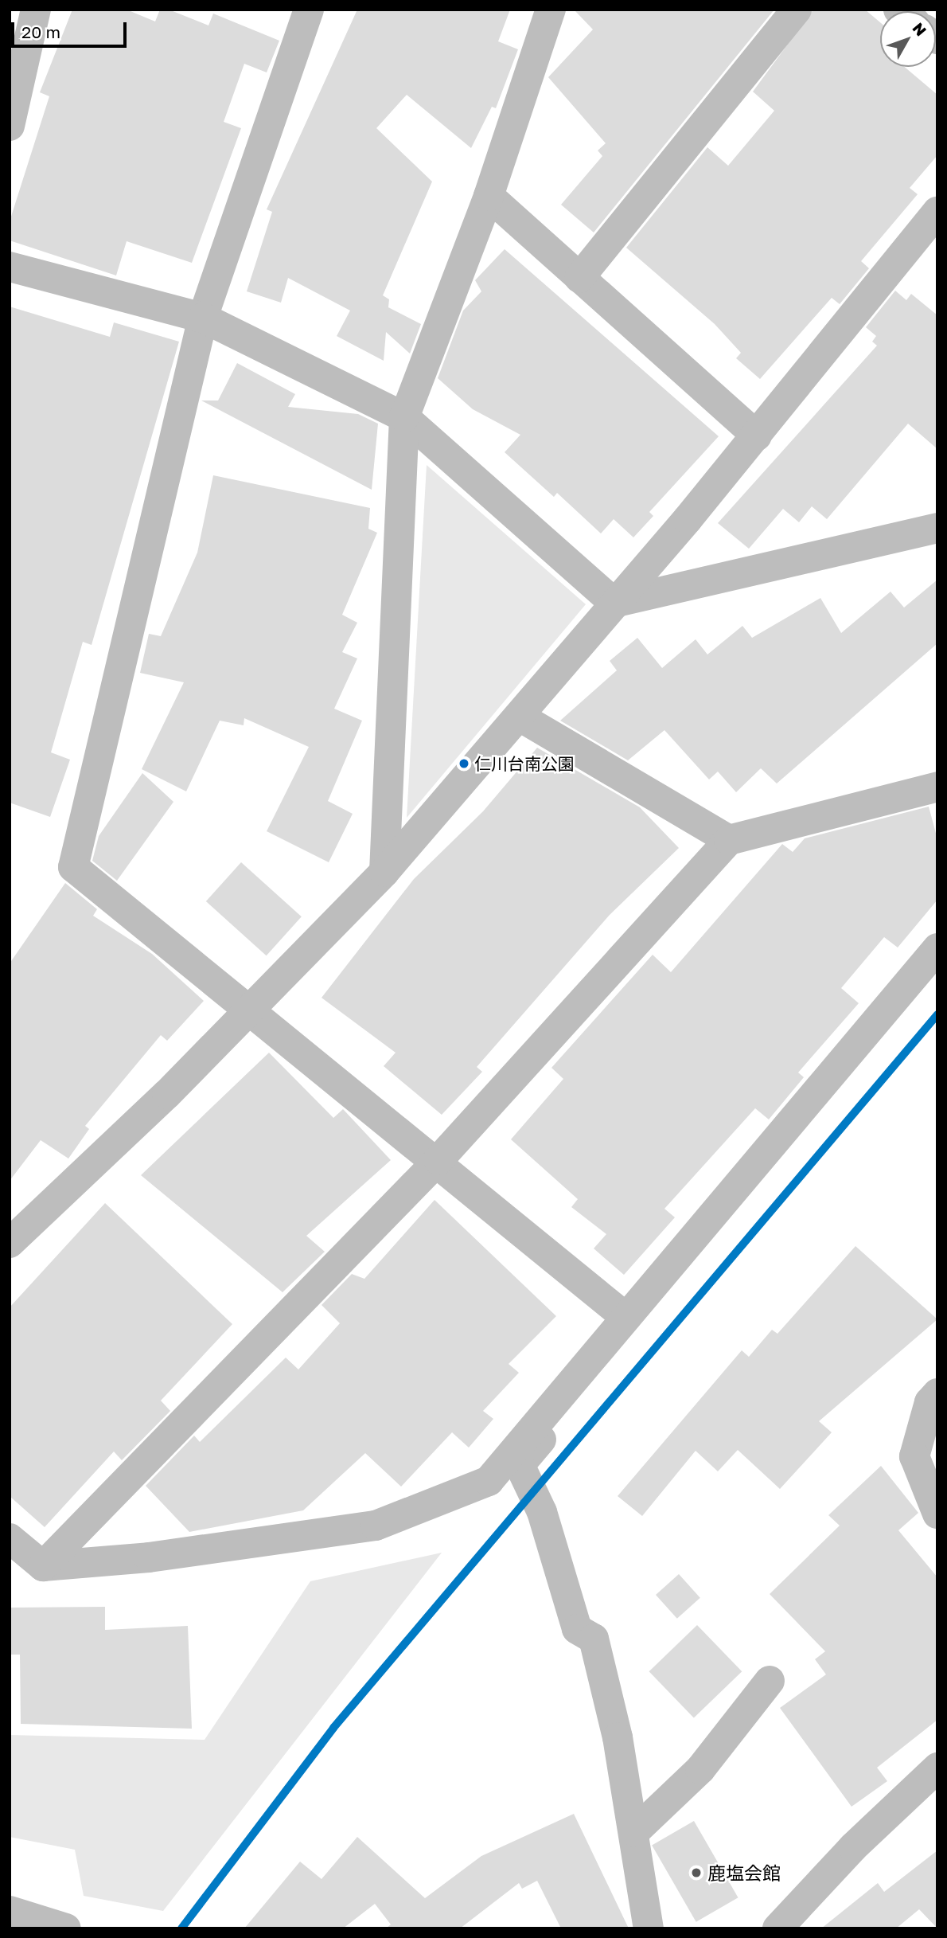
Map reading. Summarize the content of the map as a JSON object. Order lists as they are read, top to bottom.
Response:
{
  "places": ["仁川台南公園", "鹿塩会館"],
  "scale_bar": "20 m",
  "north": "top right"
}
